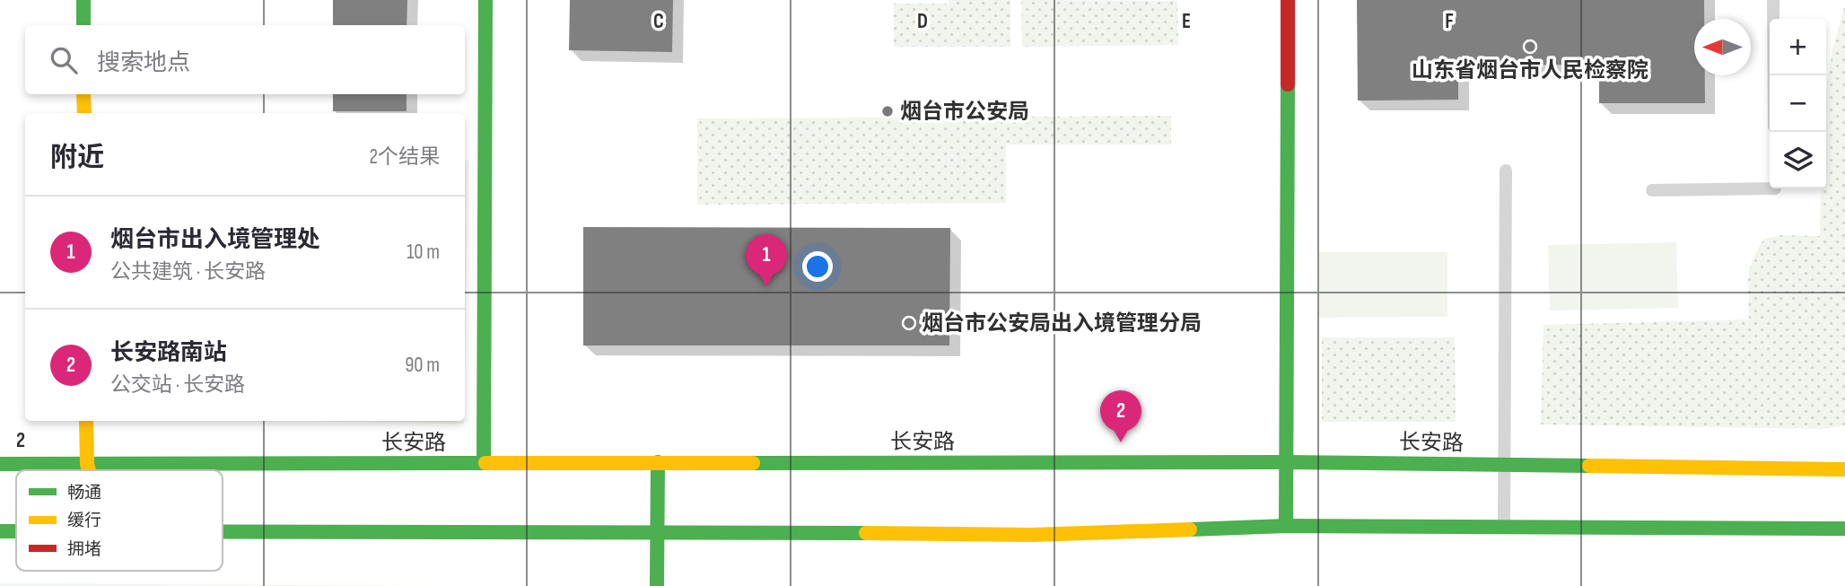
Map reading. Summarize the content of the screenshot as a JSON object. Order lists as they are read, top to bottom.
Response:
{
  "streets": {
    "street": ["长安路"]
  },
  "places": ["山东省烟台市人民检察院", "烟台市公安局", "烟台市公安局出入境管理分局"],
  "legend": ["畅通", "缓行", "拥堵"],
  "north": "left",
  "page": {
    "map_buttons": ["+", "−"],
    "search": "搜索地点",
    "heading": ["附近", "2个结果"],
    "list": [
      {
        "mark": "1",
        "name": "烟台市出入境管理处",
        "note": "公共建筑 · 长安路",
        "value": "10 m"
      },
      {
        "mark": "2",
        "name": "长安路南站",
        "note": "公交站 · 长安路",
        "value": "90 m"
      }
    ],
    "pins": ["1", "2"]
  },
  "grid": {
    "columns": [
      "C",
      "D",
      "E",
      "F"
    ],
    "rows": ["2"]
  }
}
